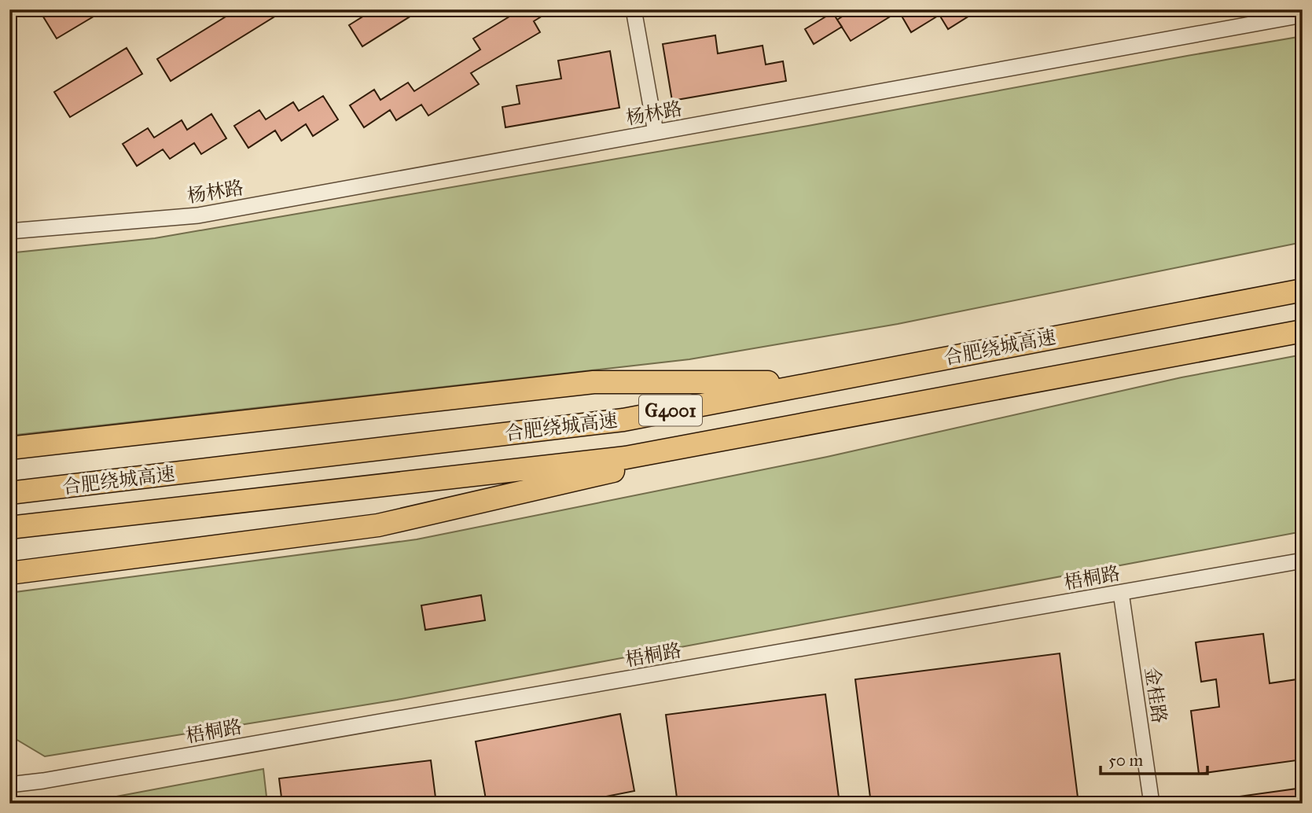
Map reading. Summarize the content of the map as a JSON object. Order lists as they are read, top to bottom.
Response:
{
  "streets": {
    "highway": ["合肥绕城高速", "G4001"],
    "street": ["杨林路", "梧桐路", "金桂路"]
  },
  "crossings": [
    ["梧桐路", "金桂路"]
  ],
  "scale_bar": "50 m"
}
